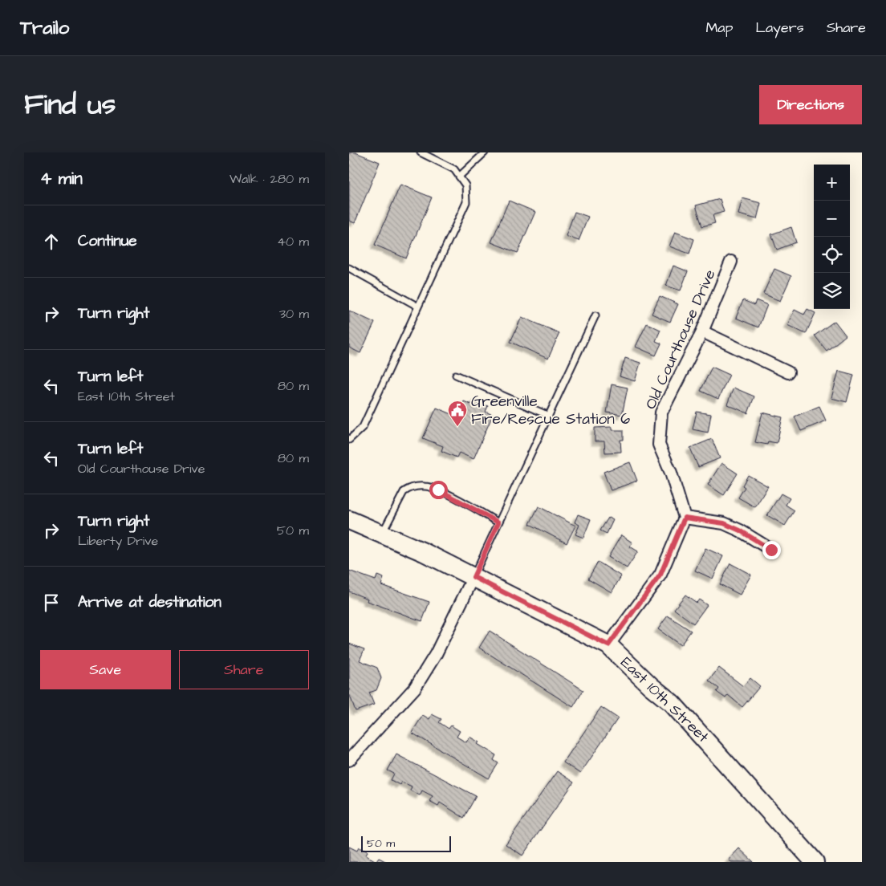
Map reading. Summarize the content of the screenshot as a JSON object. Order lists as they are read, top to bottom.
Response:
{
  "streets": {
    "main road": ["East 10th Street"],
    "street": ["Old Courthouse Drive"]
  },
  "places": {
    "public building": ["Greenville Fire/Rescue Station 6"]
  },
  "scale_bar": "50 m",
  "page": {
    "header": "Trailo",
    "nav": ["Map", "Layers", "Share"],
    "title": "Find us",
    "buttons": [
      "Directions",
      ["Save", "Share"]
    ],
    "heading": ["4 min", "Walk · 280 m"],
    "map_buttons": ["+", "−"],
    "list": [
      ["Continue", "40 m"],
      ["Turn right", "30 m"],
      ["Turn left", "East 10th Street", "80 m"],
      ["Turn left", "Old Courthouse Drive", "80 m"],
      ["Turn right", "Liberty Drive", "50 m"],
      "Arrive at destination"
    ],
    "scale": "50 m"
  }
}
